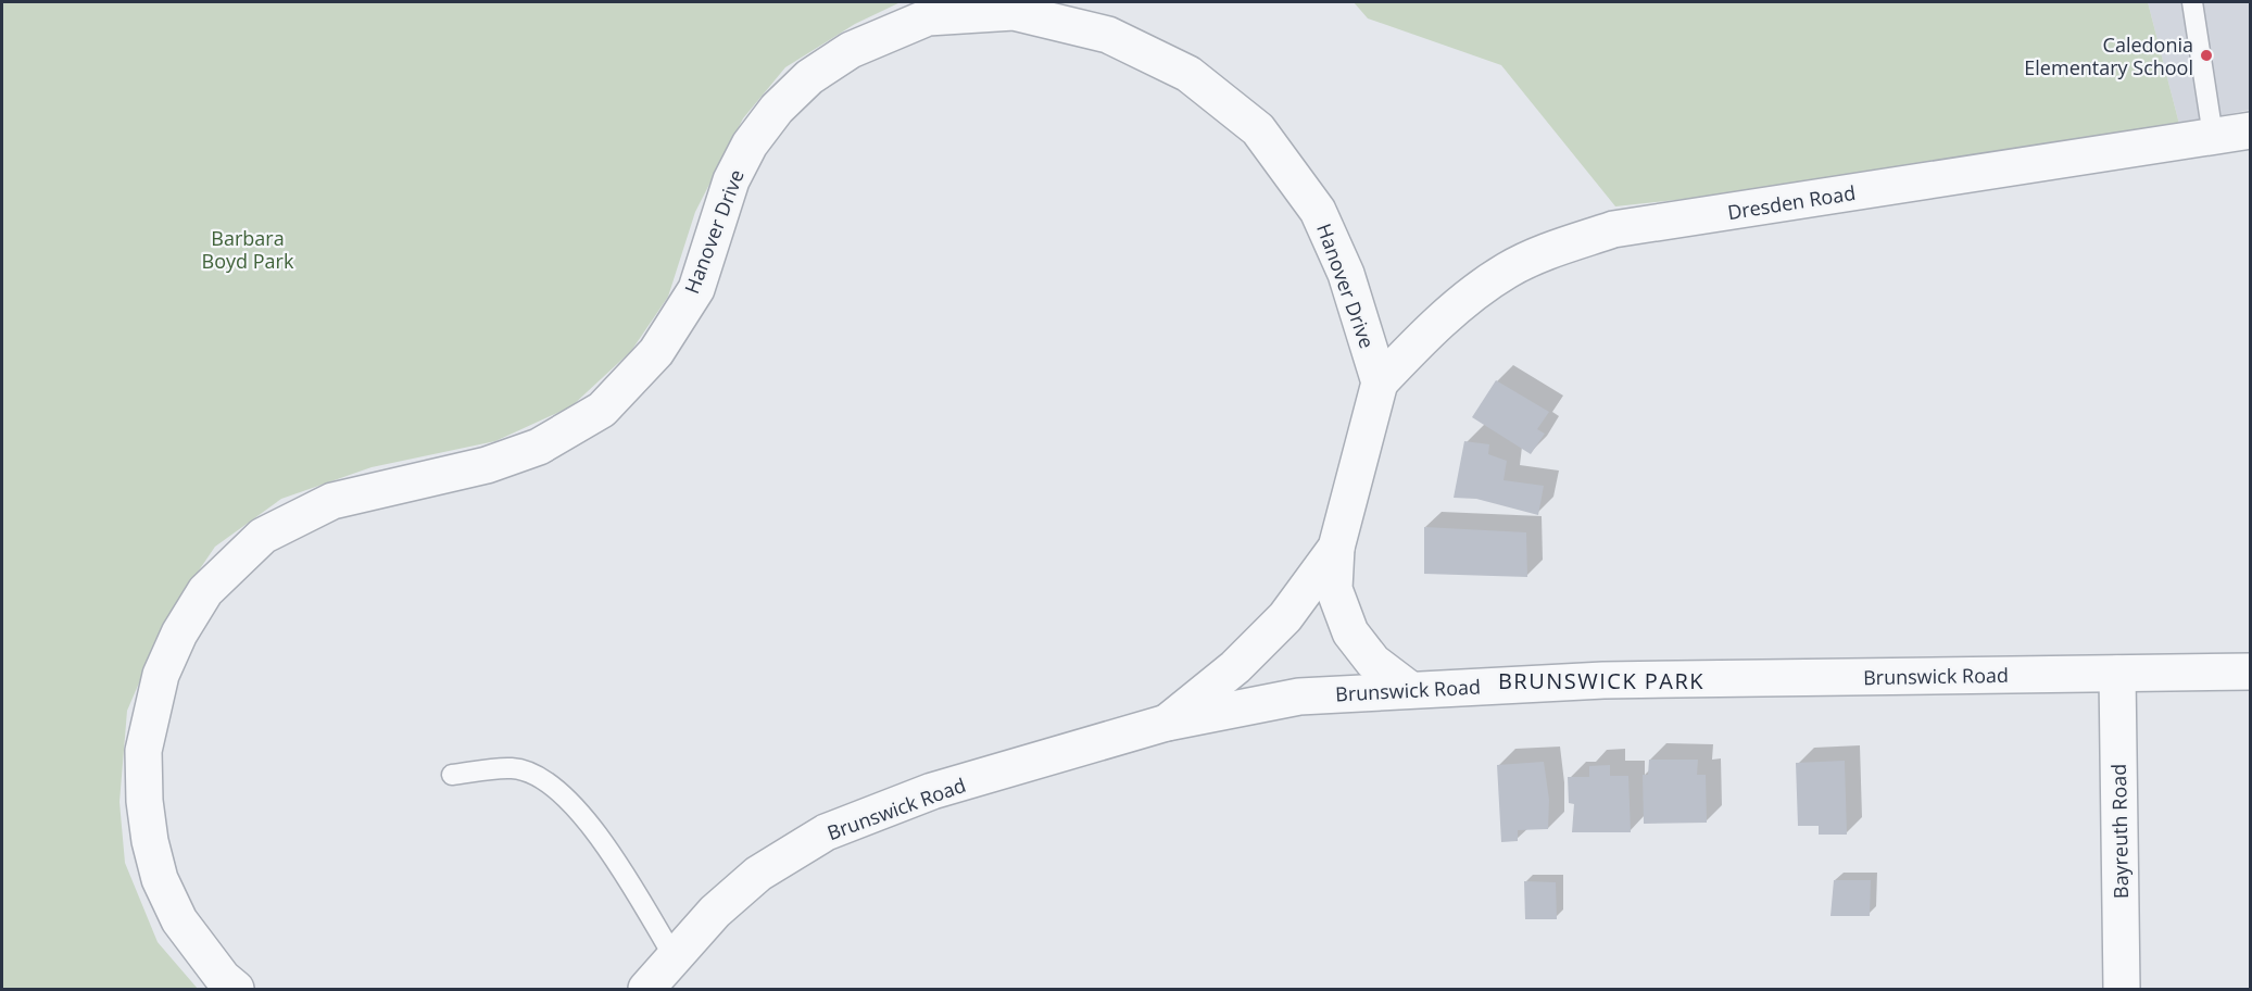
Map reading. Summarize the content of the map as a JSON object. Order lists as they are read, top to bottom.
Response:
{
  "streets": {
    "street": [
      "Dresden Road",
      "Hanover Drive",
      "Brunswick Road",
      "Bayreuth Road"
    ]
  },
  "crossings": [
    ["Dresden Road", "Hanover Drive"],
    ["Brunswick Road", "Bayreuth Road"]
  ],
  "districts": ["BRUNSWICK PARK"],
  "parks": ["Barbara Boyd Park"],
  "places": ["Caledonia Elementary School"]
}
